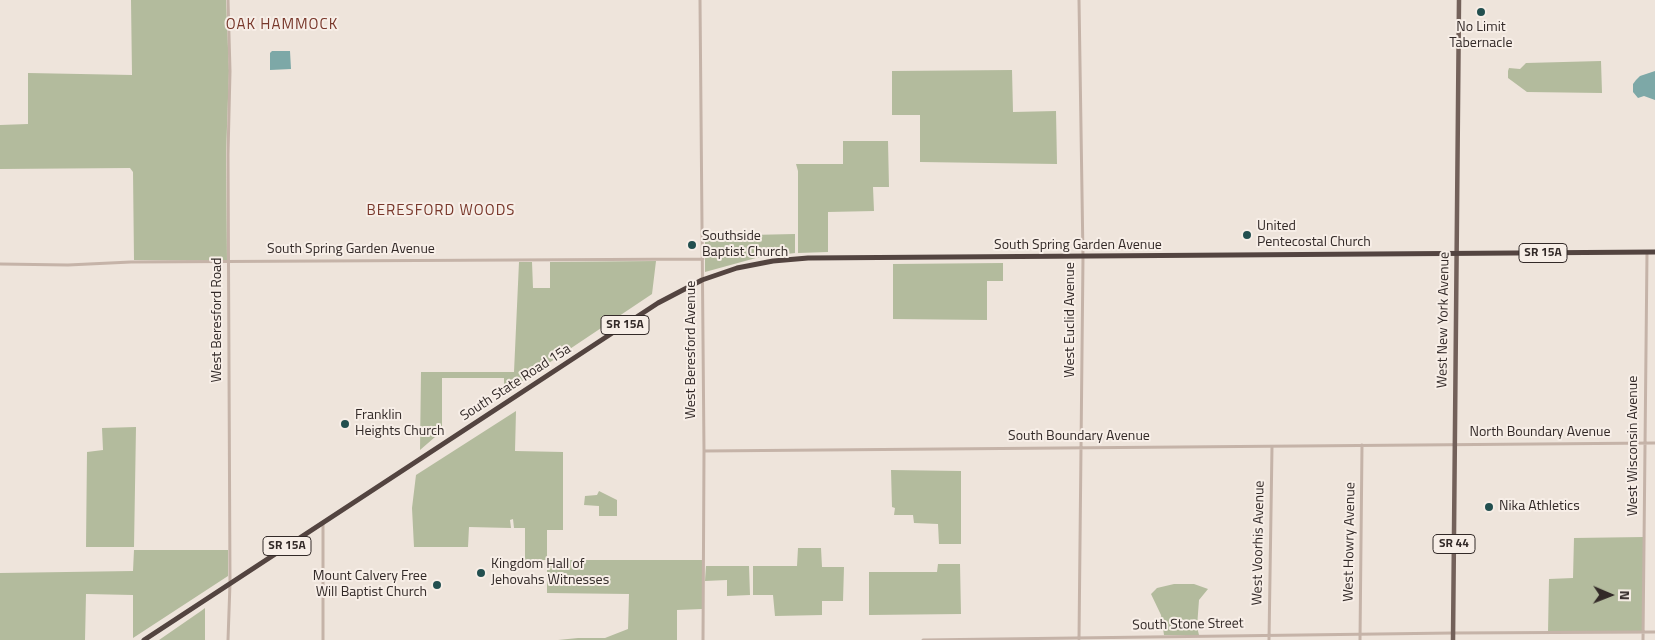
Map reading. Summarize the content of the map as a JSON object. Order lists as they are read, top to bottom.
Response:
{
  "streets": {
    "highway": ["South Spring Garden Avenue", "SR 15A", "South State Road 15a"],
    "main road": ["West New York Avenue", "SR 44"],
    "street": [
      "West Beresford Road",
      "West Euclid Avenue",
      "West Beresford Avenue",
      "North Boundary Avenue",
      "South Boundary Avenue",
      "West Wisconsin Avenue",
      "West Howry Avenue",
      "West Voorhis Avenue",
      "South Stone Street"
    ]
  },
  "crossings": [
    ["South Spring Garden Avenue", "SR 15A"],
    ["South Spring Garden Avenue", "West Beresford Road"],
    ["South Spring Garden Avenue", "West Euclid Avenue"],
    ["South Spring Garden Avenue", "West New York Avenue"],
    ["South Spring Garden Avenue", "West Beresford Avenue"],
    ["South Spring Garden Avenue", "South State Road 15a"],
    ["SR 15A", "West New York Avenue"],
    ["SR 15A", "West Wisconsin Avenue"],
    ["West Beresford Road", "South State Road 15a"],
    ["West Euclid Avenue", "South Boundary Avenue"],
    ["West Euclid Avenue", "South Stone Street"],
    ["West New York Avenue", "North Boundary Avenue"],
    ["West New York Avenue", "South Boundary Avenue"],
    ["West New York Avenue", "South Stone Street"],
    ["West Beresford Avenue", "South State Road 15a"],
    ["West Beresford Avenue", "South Boundary Avenue"],
    ["North Boundary Avenue", "South Boundary Avenue"],
    ["North Boundary Avenue", "West Wisconsin Avenue"],
    ["South Boundary Avenue", "West Howry Avenue"],
    ["South Boundary Avenue", "West Voorhis Avenue"],
    ["West Wisconsin Avenue", "South Stone Street"],
    ["West Howry Avenue", "South Stone Street"],
    ["West Voorhis Avenue", "South Stone Street"]
  ],
  "districts": ["OAK HAMMOCK", "BERESFORD WOODS"],
  "places": [
    "No Limit Tabernacle",
    "United Pentecostal Church",
    "Southside Baptist Church",
    "Franklin Heights Church",
    "Nika Athletics",
    "Kingdom Hall of Jehovahs Witnesses",
    "Mount Calvery Free Will Baptist Church"
  ],
  "north": "right"
}
